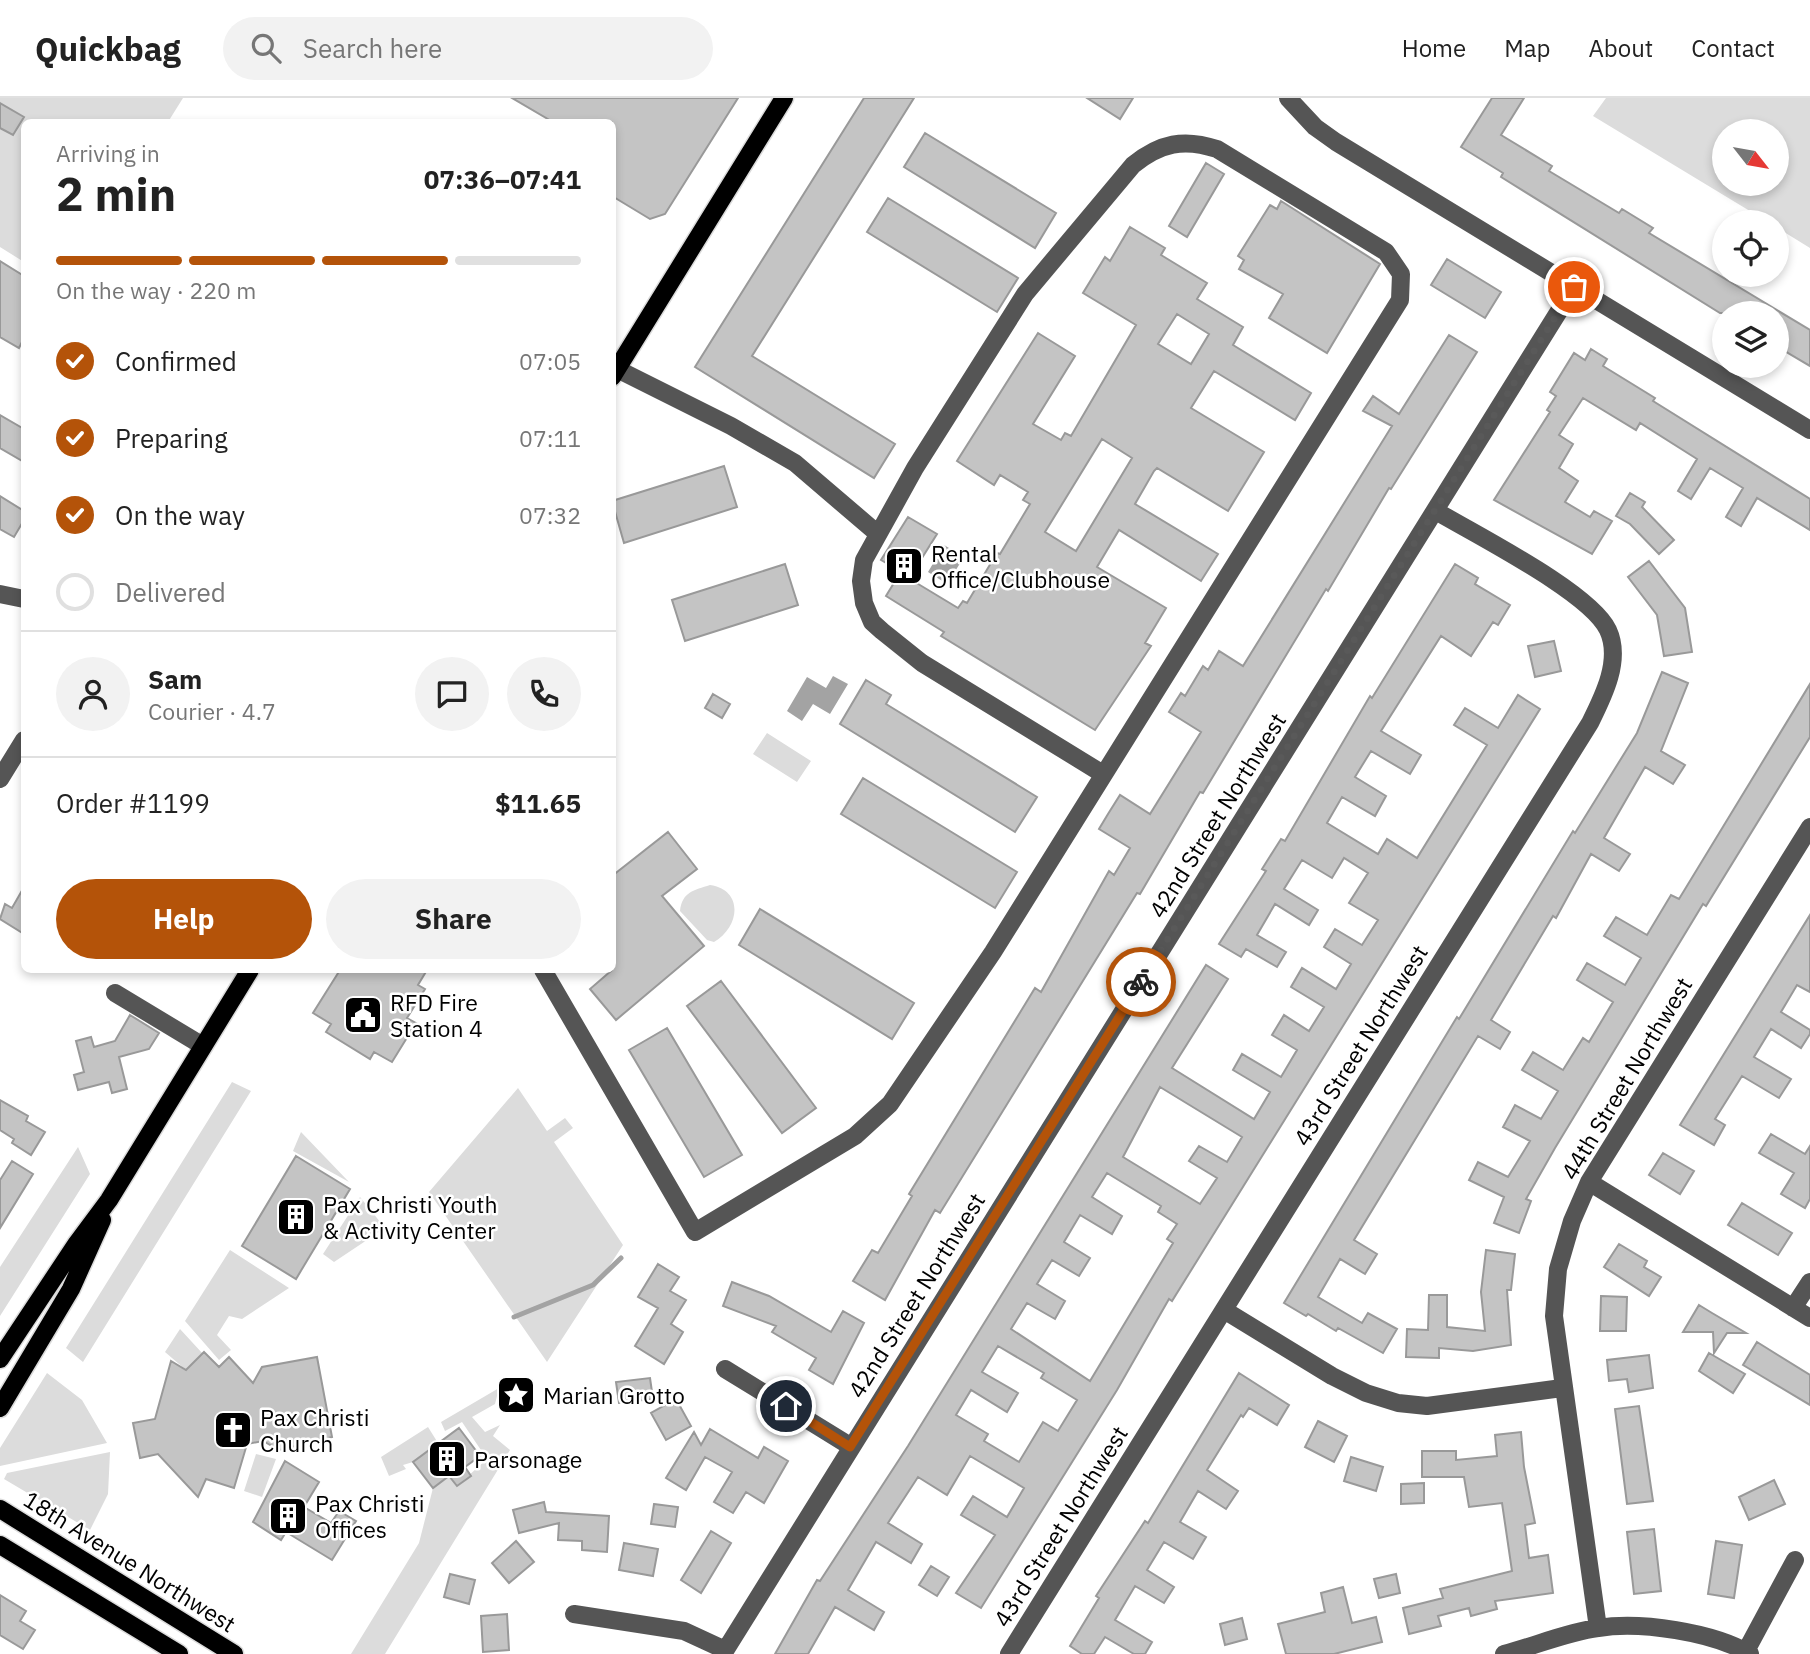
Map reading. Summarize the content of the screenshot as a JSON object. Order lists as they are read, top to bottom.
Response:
{
  "streets": {
    "main road": ["18th Avenue Northwest"],
    "street": ["42nd Street Northwest", "43rd Street Northwest", "44th Street Northwest"]
  },
  "crossings": [
    ["42nd Street Northwest", "43rd Street Northwest"]
  ],
  "places": {
    "building": [
      "Rental Office/Clubhouse",
      "Pax Christi Youth & Activity Center",
      "Parsonage",
      "Pax Christi Offices"
    ],
    "public building": ["RFD Fire Station 4"],
    "place": ["Marian Grotto"],
    "church": ["Pax Christi Church"]
  },
  "north": "bottom right",
  "page": {
    "header": "Quickbag",
    "search": "Search here",
    "nav": [
      "Home",
      "Map",
      "About",
      "Contact"
    ],
    "heading": ["2 min", "Arriving in", "07:36–07:41"],
    "panel": [
      "Sam",
      "Courier · 4.7",
      "Order #1199",
      "$11.65"
    ],
    "bar": "On the way · 220 m",
    "list": [
      ["Confirmed", "07:05"],
      ["Preparing", "07:11"],
      ["On the way", "07:32"],
      "Delivered"
    ],
    "buttons": ["Help", "Share"]
  }
}
